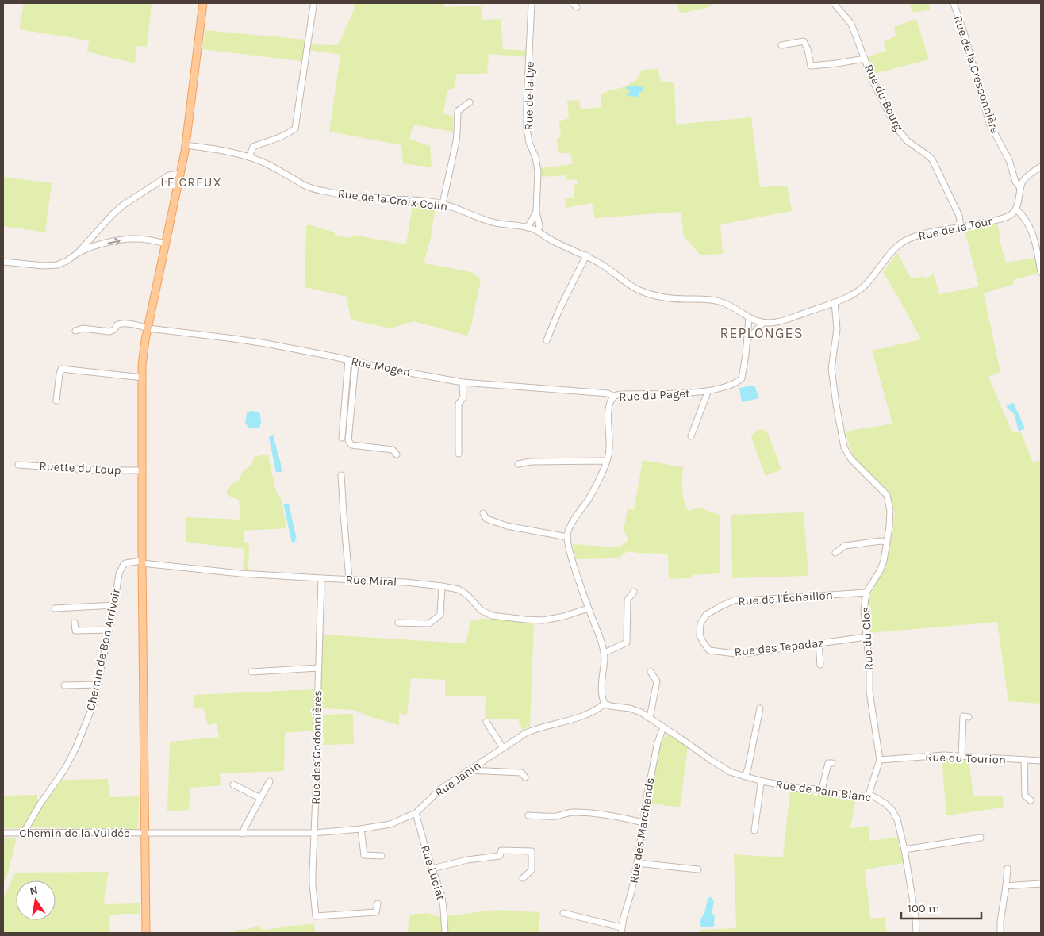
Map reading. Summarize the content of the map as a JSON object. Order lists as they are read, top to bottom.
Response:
{
  "streets": {
    "street": [
      "Rue de la Cressonnière",
      "Rue de la Lye",
      "Rue du Bourg",
      "Rue de la Croix Colin",
      "Rue de la Tour",
      "Rue Mogen",
      "Rue du Paget",
      "Ruette du Loup",
      "Rue Miral",
      "Rue de l'Échaillon",
      "Rue du Clos",
      "Rue des Tepadaz",
      "Chemin de Bon Arrivoir",
      "Rue des Godonnières",
      "Rue du Tourion",
      "Rue Janin",
      "Rue de Pain Blanc",
      "Rue des Marchands",
      "Chemin de la Vuidée",
      "Rue Luciat"
    ]
  },
  "crossings": [
    ["Rue de la Lye", "Rue de la Croix Colin"],
    ["Rue du Bourg", "Rue de la Tour"],
    ["Rue de la Croix Colin", "Rue de la Tour"],
    ["Rue de la Croix Colin", "Rue du Paget"],
    ["Rue de la Tour", "Rue du Paget"],
    ["Rue de la Tour", "Rue du Clos"],
    ["Rue Mogen", "Rue du Paget"],
    ["Rue Miral", "Chemin de Bon Arrivoir"],
    ["Rue Miral", "Rue des Godonnières"],
    ["Rue de l'Échaillon", "Rue du Clos"],
    ["Rue de l'Échaillon", "Rue des Tepadaz"],
    ["Rue du Clos", "Rue des Tepadaz"],
    ["Rue du Clos", "Rue du Tourion"],
    ["Chemin de Bon Arrivoir", "Chemin de la Vuidée"],
    ["Rue des Godonnières", "Rue Janin"],
    ["Rue Janin", "Chemin de la Vuidée"],
    ["Rue Janin", "Rue Luciat"],
    ["Rue de Pain Blanc", "Rue des Marchands"]
  ],
  "districts": ["LE CREUX", "REPLONGES"],
  "scale_bar": "100 m",
  "north": "top"
}
